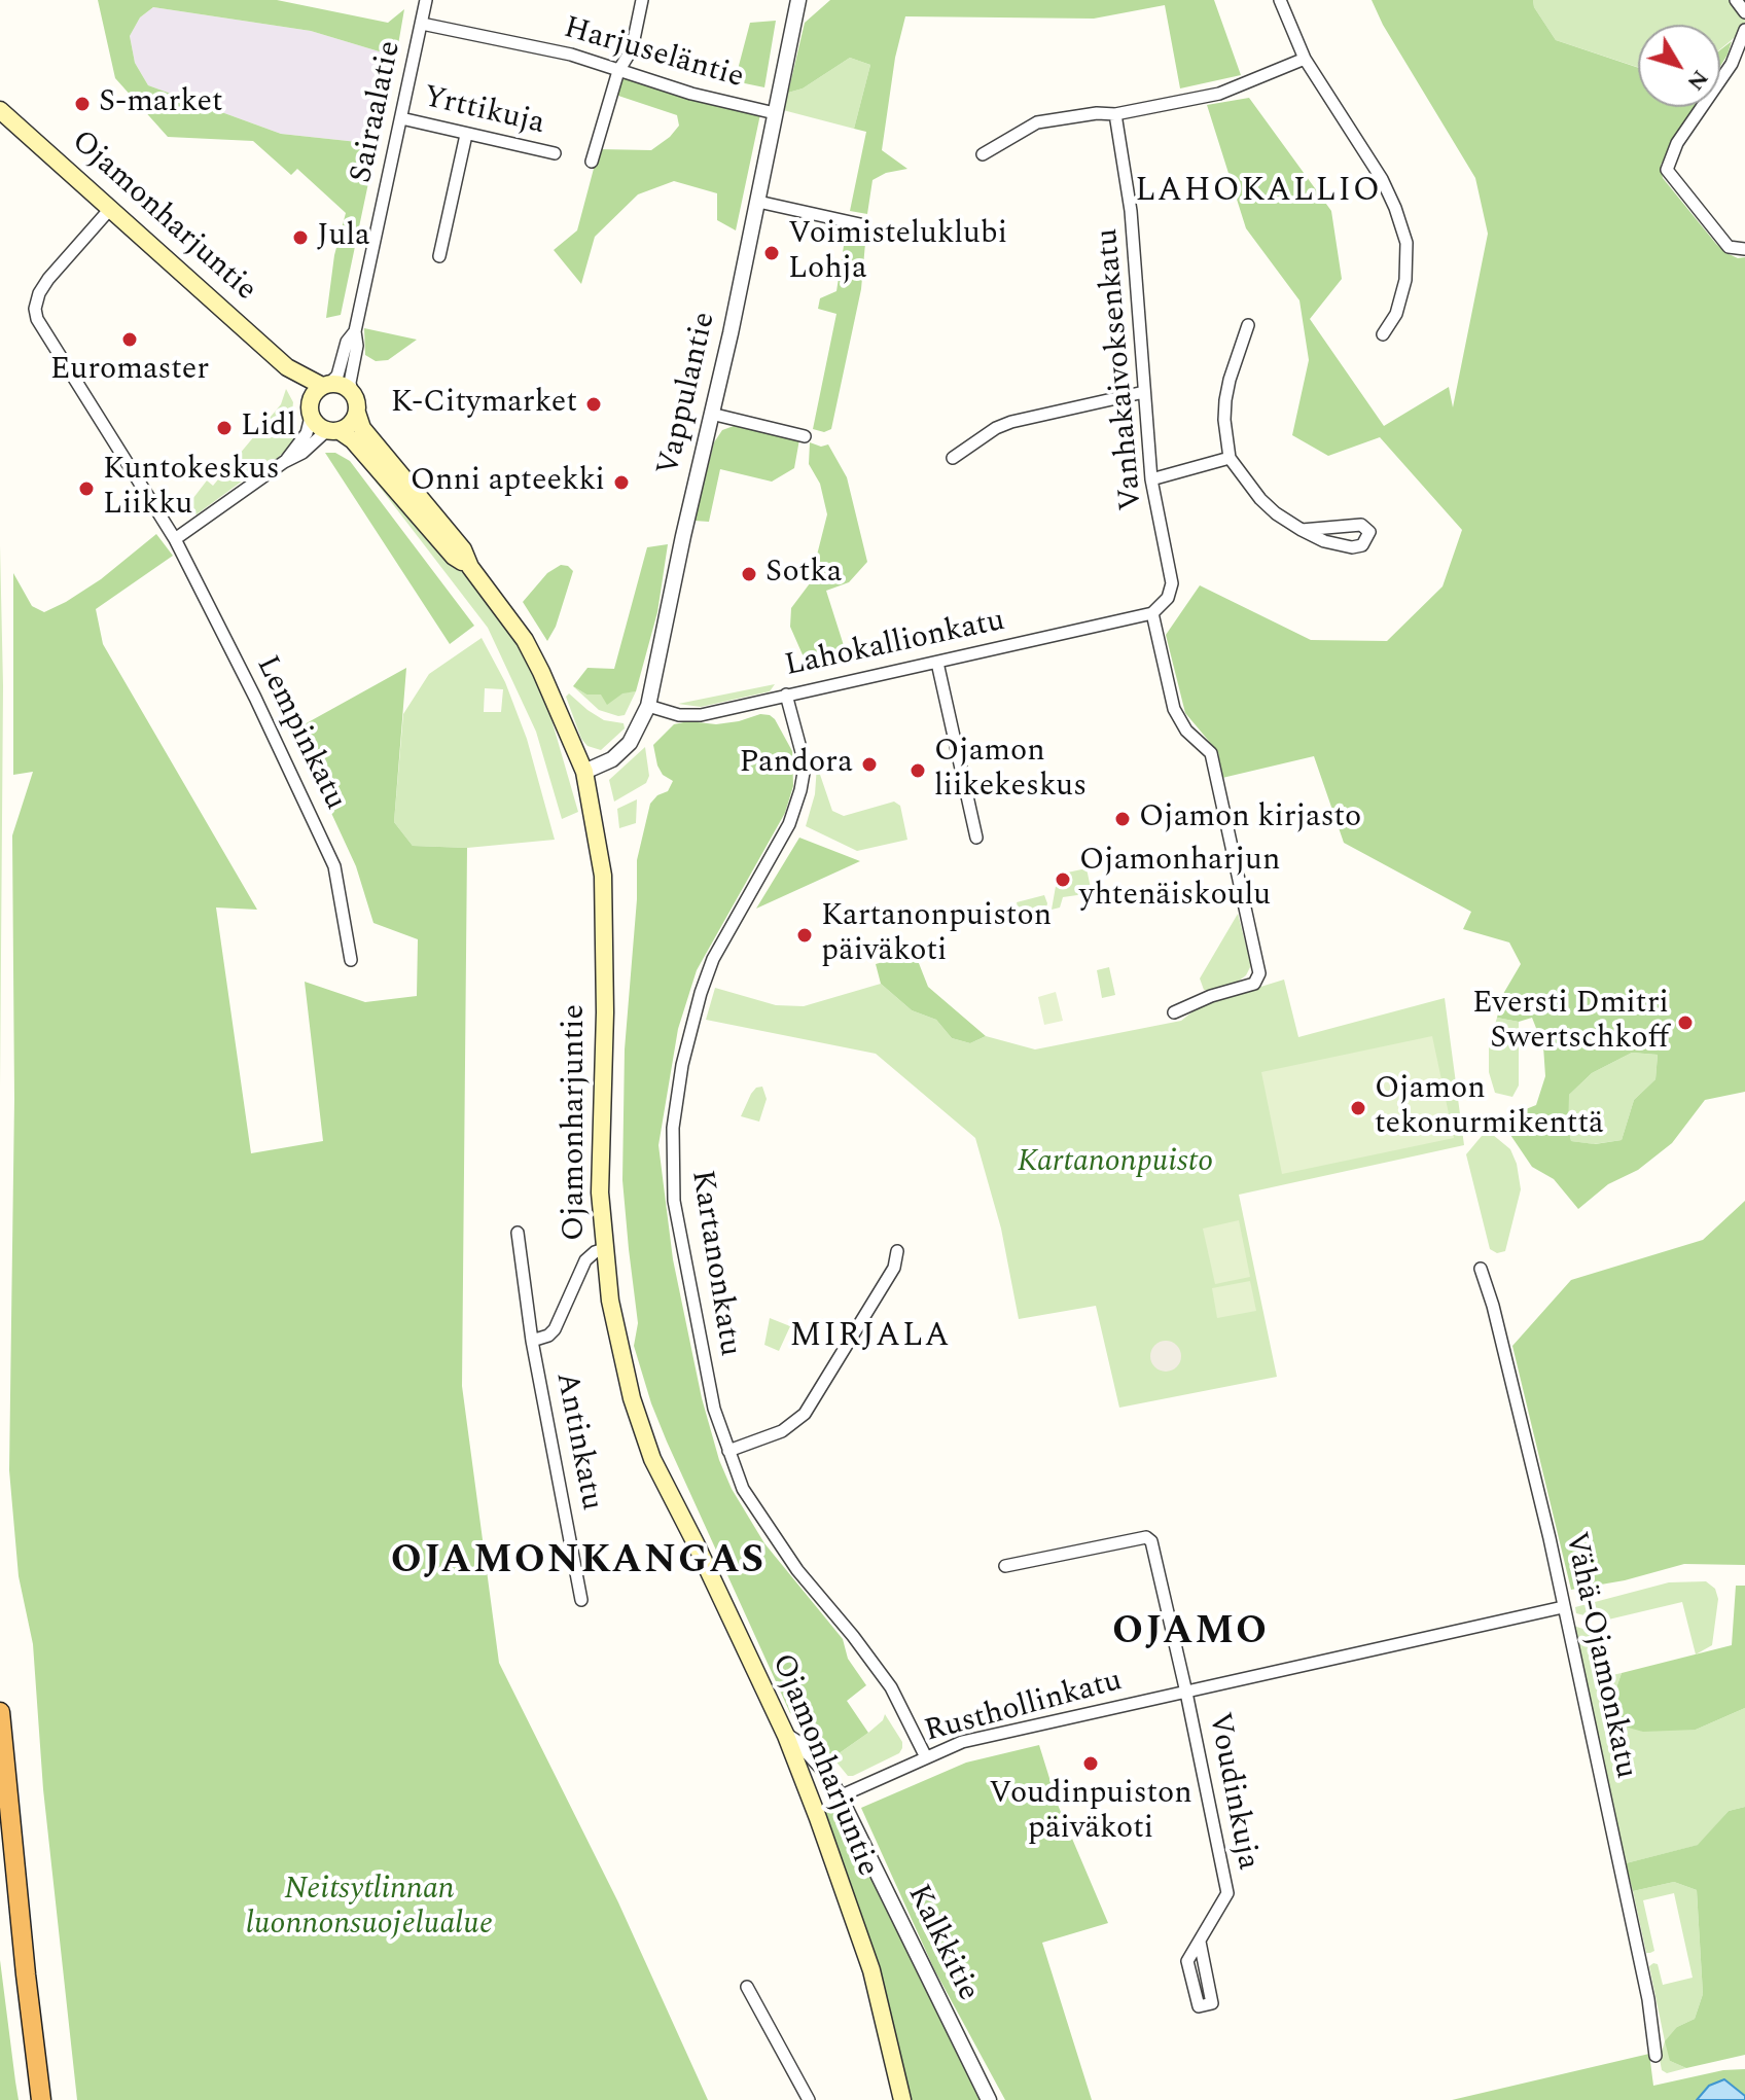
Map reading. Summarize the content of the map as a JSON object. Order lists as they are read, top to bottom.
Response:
{
  "streets": {
    "main road": ["Ojamonharjuntie"],
    "street": [
      "Harjuseläntie",
      "Sairaalatie",
      "Yrttikuja",
      "Vanhakaivoksenkatu",
      "Vappulantie",
      "Lahokallionkatu",
      "Lempinkatu",
      "Kartanonkatu",
      "Antinkatu",
      "Vähä-Ojamonkatu",
      "Rusthollinkatu",
      "Voudinkuja",
      "Kalkkitie"
    ]
  },
  "crossings": [
    ["Harjuseläntie", "Sairaalatie"],
    ["Harjuseläntie", "Vappulantie"],
    ["Sairaalatie", "Yrttikuja"],
    ["Sairaalatie", "Ojamonharjuntie"],
    ["Ojamonharjuntie", "Vappulantie"],
    ["Ojamonharjuntie", "Lempinkatu"],
    ["Ojamonharjuntie", "Antinkatu"],
    ["Ojamonharjuntie", "Kalkkitie"],
    ["Vanhakaivoksenkatu", "Lahokallionkatu"],
    ["Vappulantie", "Lahokallionkatu"],
    ["Lahokallionkatu", "Kartanonkatu"],
    ["Kartanonkatu", "Rusthollinkatu"],
    ["Vähä-Ojamonkatu", "Rusthollinkatu"],
    ["Rusthollinkatu", "Voudinkuja"],
    ["Rusthollinkatu", "Kalkkitie"]
  ],
  "districts": [
    "LAHOKALLIO",
    "MIRJALA",
    "OJAMONKANGAS",
    "OJAMO"
  ],
  "parks": ["Kartanonpuisto", "Neitsytlinnan luonnonsuojelualue"],
  "places": [
    "S-market",
    "Jula",
    "Voimisteluklubi Lohja",
    "Euromaster",
    "K-Citymarket",
    "Lidl",
    "Onni apteekki",
    "Kuntokeskus Liikku",
    "Sotka",
    "Pandora",
    "Ojamon liikekeskus",
    "Ojamon kirjasto",
    "Ojamonharjun yhtenäiskoulu",
    "Kartanonpuiston päiväkoti",
    "Eversti Dmitri Swertschkoff",
    "Ojamon tekonurmikenttä",
    "Voudinpuiston päiväkoti"
  ],
  "north": "bottom right"
}
